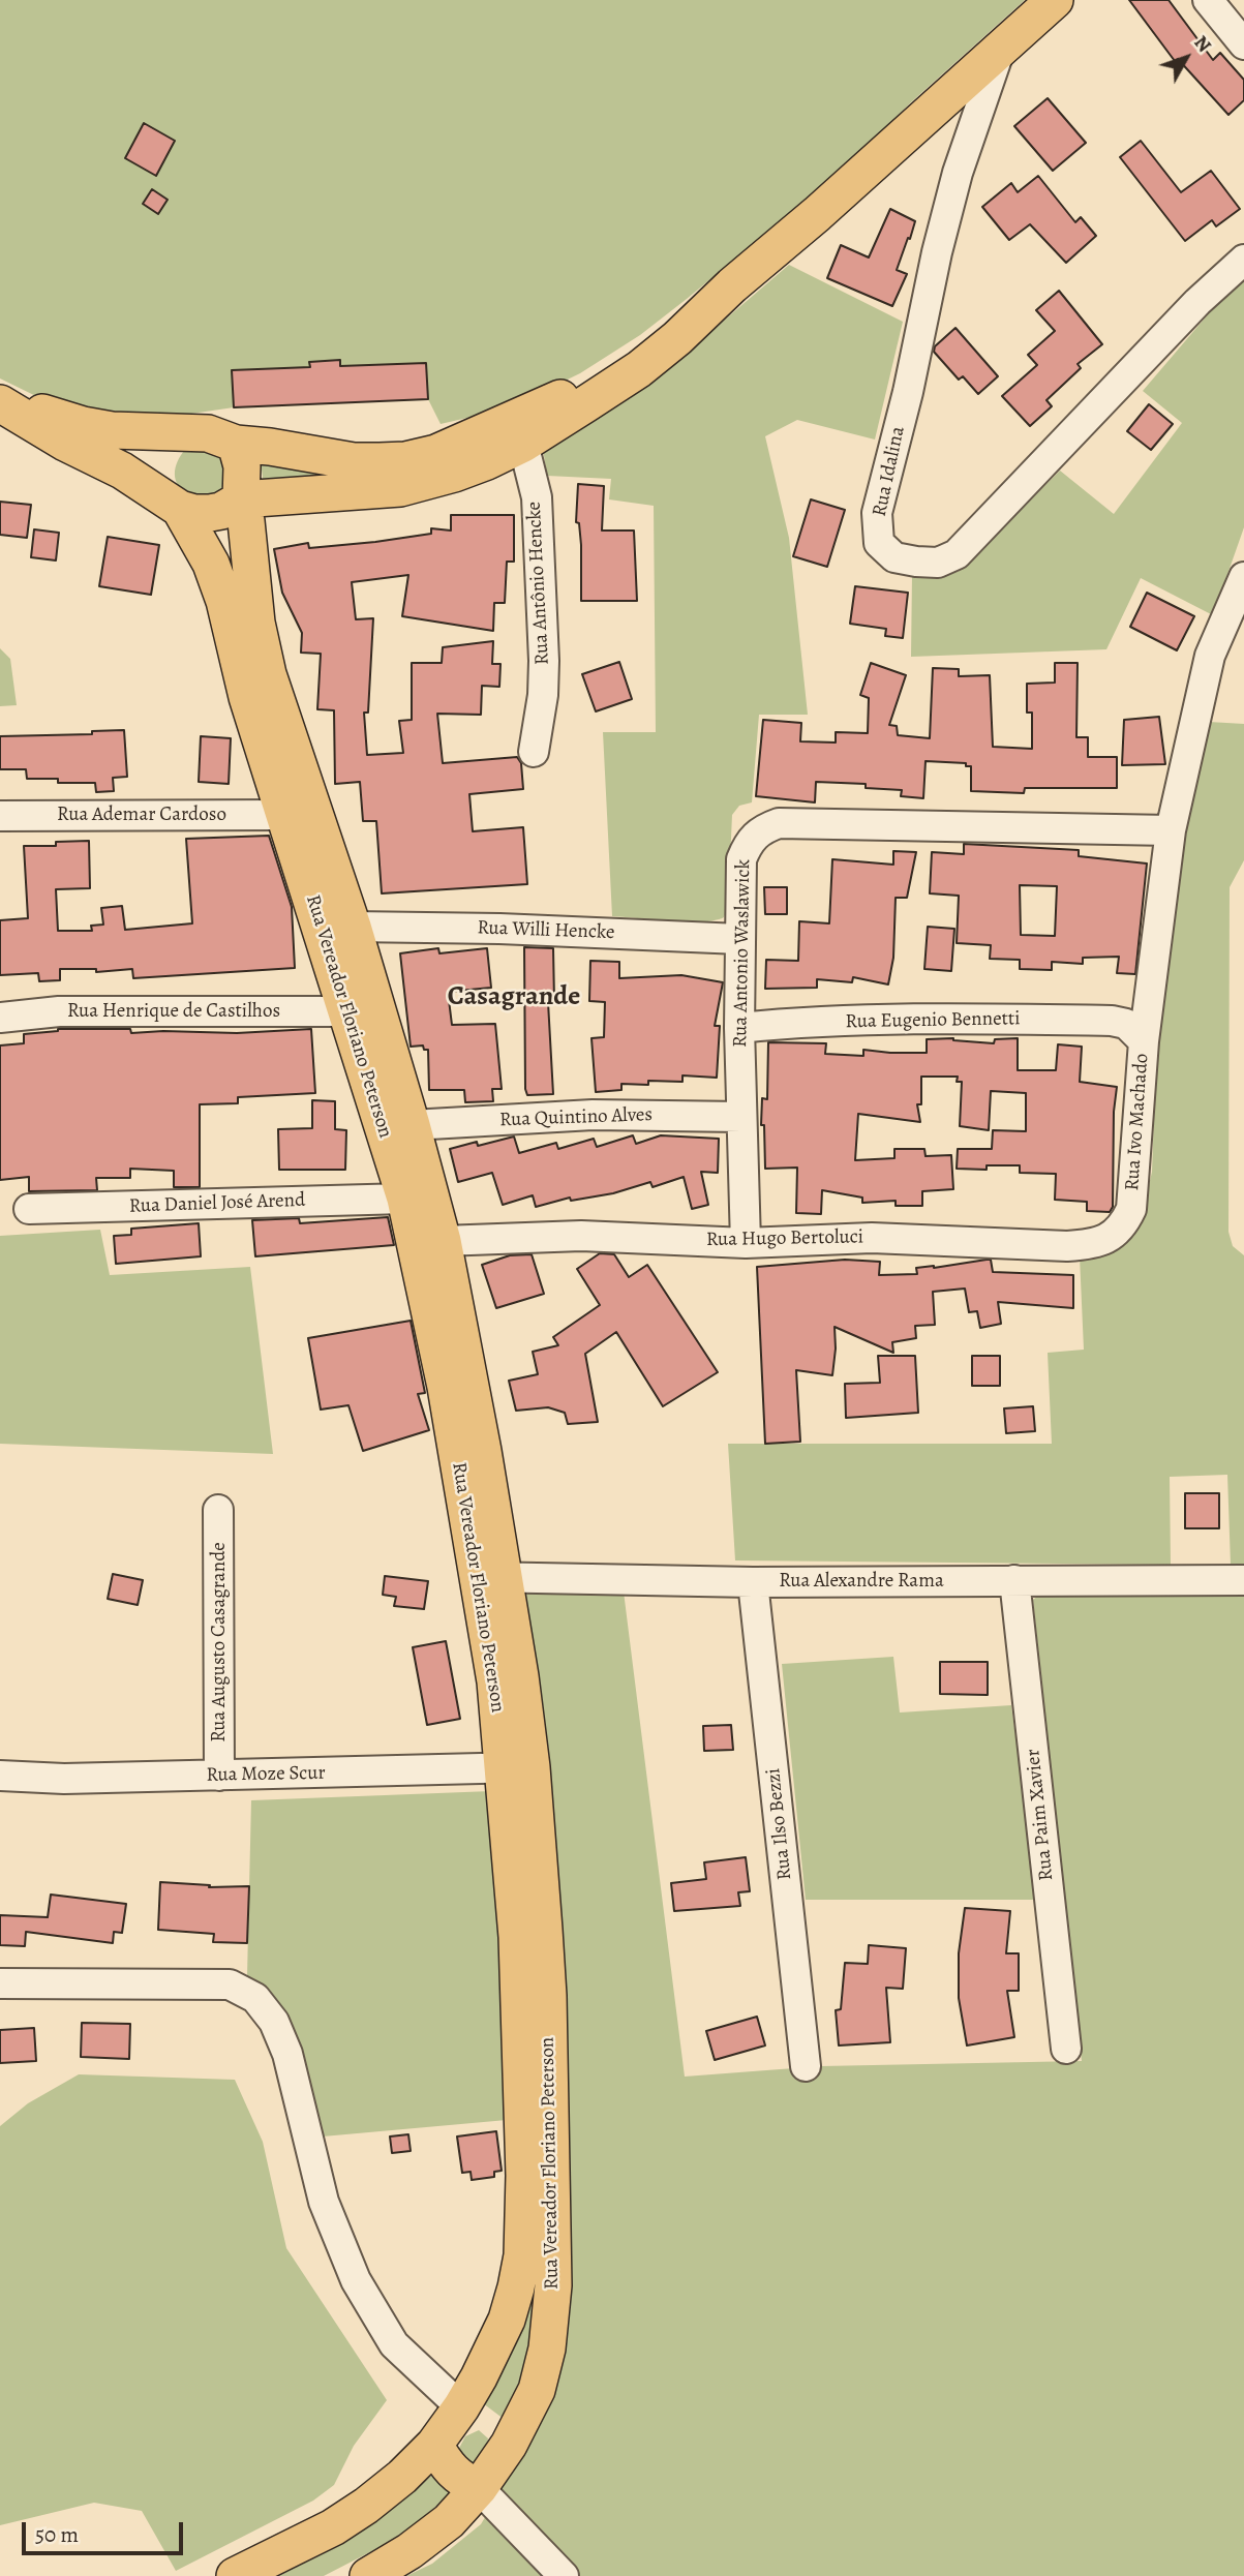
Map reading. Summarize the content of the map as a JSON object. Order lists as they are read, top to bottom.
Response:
{
  "streets": {
    "main road": ["Rua Vereador Floriano Peterson"],
    "street": [
      "Rua Idalina",
      "Rua Antônio Hencke",
      "Rua Ademar Cardoso",
      "Rua Willi Hencke",
      "Rua Antonio Waslawick",
      "Rua Henrique de Castilhos",
      "Rua Eugenio Bennetti",
      "Rua Quintino Alves",
      "Rua Ivo Machado",
      "Rua Daniel José Arend",
      "Rua Hugo Bertoluci",
      "Rua Alexandre Rama",
      "Rua Augusto Casagrande",
      "Rua Moze Scur",
      "Rua Paim Xavier",
      "Rua Ilso Bezzi"
    ]
  },
  "crossings": [
    ["Rua Ademar Cardoso", "Rua Vereador Floriano Peterson"],
    ["Rua Willi Hencke", "Rua Antonio Waslawick"],
    ["Rua Willi Hencke", "Rua Vereador Floriano Peterson"],
    ["Rua Antonio Waslawick", "Rua Eugenio Bennetti"],
    ["Rua Antonio Waslawick", "Rua Quintino Alves"],
    ["Rua Antonio Waslawick", "Rua Ivo Machado"],
    ["Rua Antonio Waslawick", "Rua Hugo Bertoluci"],
    ["Rua Henrique de Castilhos", "Rua Vereador Floriano Peterson"],
    ["Rua Vereador Floriano Peterson", "Rua Quintino Alves"],
    ["Rua Vereador Floriano Peterson", "Rua Daniel José Arend"],
    ["Rua Vereador Floriano Peterson", "Rua Hugo Bertoluci"],
    ["Rua Vereador Floriano Peterson", "Rua Alexandre Rama"],
    ["Rua Vereador Floriano Peterson", "Rua Moze Scur"],
    ["Rua Eugenio Bennetti", "Rua Ivo Machado"],
    ["Rua Ivo Machado", "Rua Hugo Bertoluci"],
    ["Rua Alexandre Rama", "Rua Paim Xavier"],
    ["Rua Alexandre Rama", "Rua Ilso Bezzi"],
    ["Rua Augusto Casagrande", "Rua Moze Scur"]
  ],
  "districts": ["Casagrande"],
  "scale_bar": "50 m",
  "north": "top right"
}
